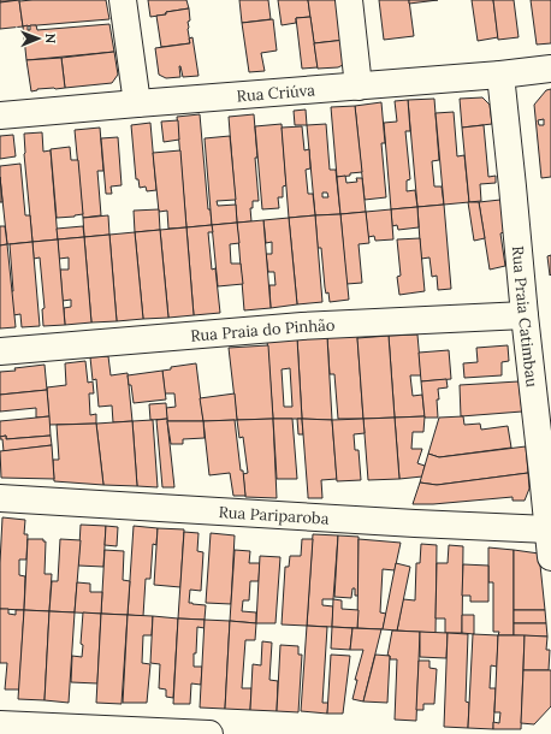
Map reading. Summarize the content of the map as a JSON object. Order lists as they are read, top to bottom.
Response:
{
  "streets": {
    "street": [
      "Rua Criúva",
      "Rua Praia Catimbau",
      "Rua Praia do Pinhão",
      "Rua Pariparoba"
    ]
  },
  "crossings": [
    ["Rua Criúva", "Rua Praia Catimbau"],
    ["Rua Praia Catimbau", "Rua Praia do Pinhão"],
    ["Rua Praia Catimbau", "Rua Pariparoba"]
  ],
  "north": "right"
}
